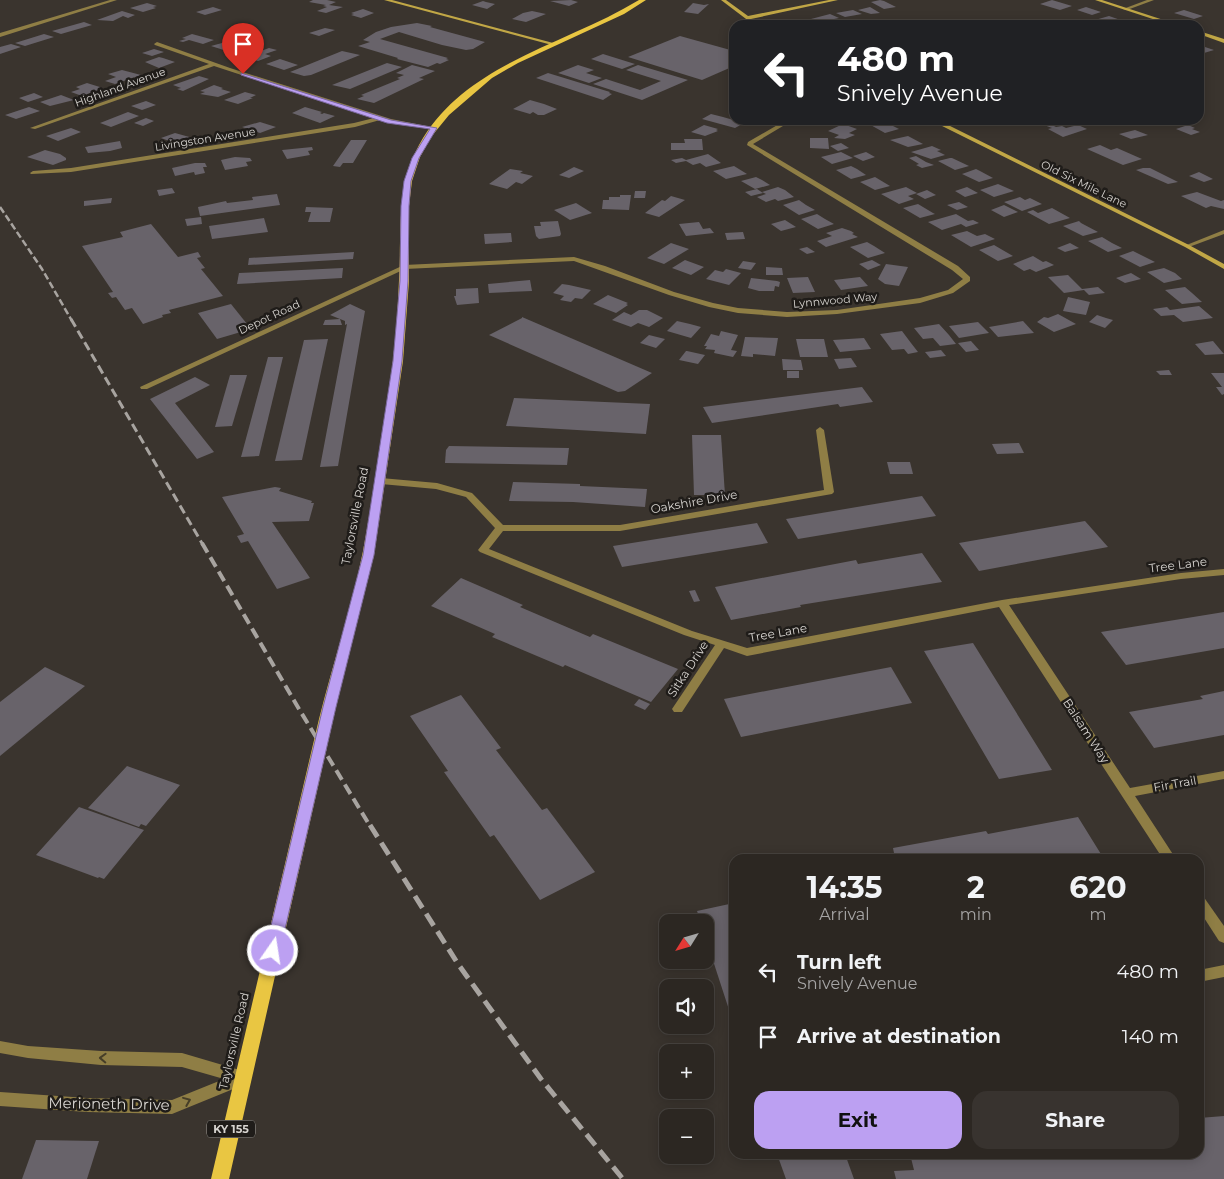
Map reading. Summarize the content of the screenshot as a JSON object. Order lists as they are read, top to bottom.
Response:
{
  "streets": {
    "main road": ["Taylorsville Road", "KY 155"],
    "street": [
      "Highland Avenue",
      "Livingston Avenue",
      "Old Six Mile Lane",
      "Lynnwood Way",
      "Depot Road",
      "Oakshire Drive",
      "Tree Lane",
      "Sitka Drive",
      "Balsam Way",
      "Fir Trail",
      "Merioneth Drive"
    ]
  },
  "crossings": [
    ["Lynnwood Way", "Depot Road"],
    ["Lynnwood Way", "Taylorsville Road"],
    ["Depot Road", "Taylorsville Road"],
    ["Oakshire Drive", "Tree Lane"],
    ["Taylorsville Road", "Merioneth Drive"],
    ["Tree Lane", "Sitka Drive"],
    ["Tree Lane", "Balsam Way"],
    ["Balsam Way", "Fir Trail"]
  ],
  "north": "bottom left",
  "page": {
    "turn": ["480 m", "Snively Avenue"],
    "eta": [
      "14:35",
      "Arrival",
      "2",
      "min",
      "620",
      "m"
    ],
    "map_buttons": ["+", "−"],
    "list": [
      {
        "name": "Turn left",
        "note": "Snively Avenue",
        "value": "480 m"
      },
      {
        "name": "Arrive at destination",
        "value": "140 m"
      }
    ],
    "buttons": ["Exit", "Share"]
  }
}
